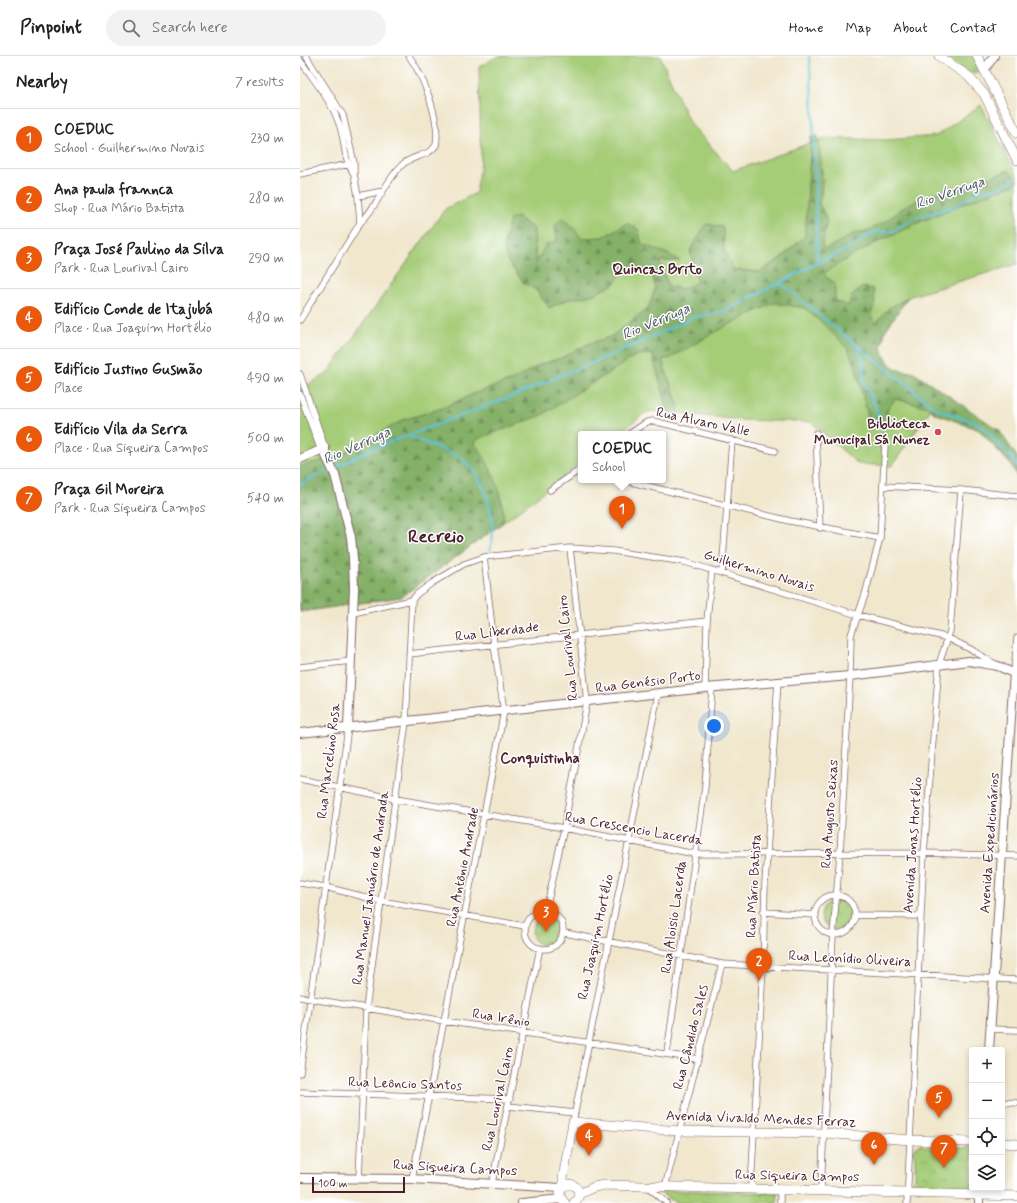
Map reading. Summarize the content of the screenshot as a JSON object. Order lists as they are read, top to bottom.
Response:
{
  "streets": {
    "main road": ["Rua Joaquim Hortélio", "Avenida Vivaldo Mendes Ferraz", "Rua Siqueira Campos"],
    "street": [
      "Rua Alvaro Valle",
      "Guilhermino Novais",
      "Rua Liberdade",
      "Rua Lourival Cairo",
      "Rua Genésio Porto",
      "Rua Marcelino Rosa",
      "Rua Augusto Seixas",
      "Rua Crescencio Lacerda",
      "Avenida Expedicionários",
      "Avenida Jonas Hortélio",
      "Rua Antônio Andrade",
      "Rua Mário Batista",
      "Rua Manuel Januário de Andrada",
      "Rua Aloisio Lacerda",
      "Rua Leonídio Oliveira",
      "Rua Irênio",
      "Rua Cândido Sales",
      "Rua Leôncio Santos"
    ]
  },
  "crossings": [
    ["Guilhermino Novais", "Rua Lourival Cairo"],
    ["Guilhermino Novais", "Rua Genésio Porto"],
    ["Guilhermino Novais", "Rua Augusto Seixas"],
    ["Guilhermino Novais", "Avenida Expedicionários"],
    ["Guilhermino Novais", "Avenida Jonas Hortélio"],
    ["Guilhermino Novais", "Rua Antônio Andrade"],
    ["Guilhermino Novais", "Rua Manuel Januário de Andrada"],
    ["Guilhermino Novais", "Rua Aloisio Lacerda"],
    ["Rua Liberdade", "Rua Lourival Cairo"],
    ["Rua Liberdade", "Rua Antônio Andrade"],
    ["Rua Liberdade", "Rua Manuel Januário de Andrada"],
    ["Rua Liberdade", "Rua Aloisio Lacerda"],
    ["Rua Lourival Cairo", "Rua Genésio Porto"],
    ["Rua Lourival Cairo", "Rua Crescencio Lacerda"],
    ["Rua Lourival Cairo", "Rua Leonídio Oliveira"],
    ["Rua Lourival Cairo", "Rua Irênio"],
    ["Rua Lourival Cairo", "Rua Leôncio Santos"],
    ["Rua Lourival Cairo", "Rua Siqueira Campos"],
    ["Rua Genésio Porto", "Rua Marcelino Rosa"],
    ["Rua Genésio Porto", "Rua Augusto Seixas"],
    ["Rua Genésio Porto", "Avenida Jonas Hortélio"],
    ["Rua Genésio Porto", "Rua Antônio Andrade"],
    ["Rua Genésio Porto", "Rua Mário Batista"],
    ["Rua Genésio Porto", "Rua Manuel Januário de Andrada"],
    ["Rua Genésio Porto", "Rua Aloisio Lacerda"],
    ["Rua Genésio Porto", "Rua Joaquim Hortélio"],
    ["Rua Marcelino Rosa", "Rua Crescencio Lacerda"],
    ["Rua Marcelino Rosa", "Rua Irênio"],
    ["Rua Augusto Seixas", "Rua Crescencio Lacerda"],
    ["Rua Augusto Seixas", "Rua Leonídio Oliveira"],
    ["Rua Augusto Seixas", "Avenida Vivaldo Mendes Ferraz"],
    ["Rua Augusto Seixas", "Rua Siqueira Campos"],
    ["Rua Crescencio Lacerda", "Avenida Expedicionários"],
    ["Rua Crescencio Lacerda", "Avenida Jonas Hortélio"],
    ["Rua Crescencio Lacerda", "Rua Antônio Andrade"],
    ["Rua Crescencio Lacerda", "Rua Mário Batista"],
    ["Rua Crescencio Lacerda", "Rua Manuel Januário de Andrada"],
    ["Rua Crescencio Lacerda", "Rua Aloisio Lacerda"],
    ["Rua Crescencio Lacerda", "Rua Joaquim Hortélio"],
    ["Avenida Expedicionários", "Rua Leonídio Oliveira"],
    ["Avenida Jonas Hortélio", "Rua Leonídio Oliveira"],
    ["Avenida Jonas Hortélio", "Avenida Vivaldo Mendes Ferraz"],
    ["Avenida Jonas Hortélio", "Rua Siqueira Campos"],
    ["Rua Antônio Andrade", "Rua Irênio"],
    ["Rua Antônio Andrade", "Rua Leôncio Santos"],
    ["Rua Antônio Andrade", "Rua Siqueira Campos"],
    ["Rua Mário Batista", "Rua Leonídio Oliveira"],
    ["Rua Mário Batista", "Avenida Vivaldo Mendes Ferraz"],
    ["Rua Mário Batista", "Rua Siqueira Campos"],
    ["Rua Manuel Januário de Andrada", "Rua Irênio"],
    ["Rua Manuel Januário de Andrada", "Rua Leôncio Santos"],
    ["Rua Manuel Januário de Andrada", "Rua Siqueira Campos"],
    ["Rua Aloisio Lacerda", "Rua Leonídio Oliveira"],
    ["Rua Aloisio Lacerda", "Rua Irênio"],
    ["Rua Joaquim Hortélio", "Rua Leonídio Oliveira"],
    ["Rua Joaquim Hortélio", "Rua Irênio"],
    ["Rua Joaquim Hortélio", "Avenida Vivaldo Mendes Ferraz"],
    ["Rua Joaquim Hortélio", "Rua Siqueira Campos"],
    ["Rua Leonídio Oliveira", "Rua Cândido Sales"],
    ["Rua Irênio", "Rua Cândido Sales"],
    ["Rua Cândido Sales", "Avenida Vivaldo Mendes Ferraz"],
    ["Rua Cândido Sales", "Rua Siqueira Campos"]
  ],
  "districts": ["Quincas Brito", "Recreio", "Conquistinha"],
  "water": ["Rio Verruga"],
  "places": ["Biblioteca Munucipal Sá Nunez"],
  "scale_bar": "100 m",
  "page": {
    "header": "Pinpoint",
    "search": "Search here",
    "nav": [
      "Home",
      "Map",
      "About",
      "Contact"
    ],
    "heading": ["Nearby", "7 results"],
    "list": [
      {
        "mark": "1",
        "name": "COEDUC",
        "note": "School · Guilhermino Novais",
        "value": "230 m"
      },
      {
        "mark": "2",
        "name": "Ana paula frannca",
        "note": "Shop · Rua Mário Batista",
        "value": "280 m"
      },
      {
        "mark": "3",
        "name": "Praça José Paulino da Silva",
        "note": "Park · Rua Lourival Cairo",
        "value": "290 m"
      },
      {
        "mark": "4",
        "name": "Edifício Conde de Itajubá",
        "note": "Place · Rua Joaquim Hortélio",
        "value": "480 m"
      },
      {
        "mark": "5",
        "name": "Edifício Justino Gusmão",
        "note": "Place",
        "value": "490 m"
      },
      {
        "mark": "6",
        "name": "Edifício Vila da Serra",
        "note": "Place · Rua Siqueira Campos",
        "value": "500 m"
      },
      {
        "mark": "7",
        "name": "Praça Gil Moreira",
        "note": "Park · Rua Siqueira Campos",
        "value": "540 m"
      }
    ],
    "popup": ["COEDUC", "School"],
    "pins": [
      "1",
      "3",
      "2",
      "5",
      "4",
      "6",
      "7"
    ],
    "map_buttons": ["+", "−"],
    "scale": "100 m"
  }
}
